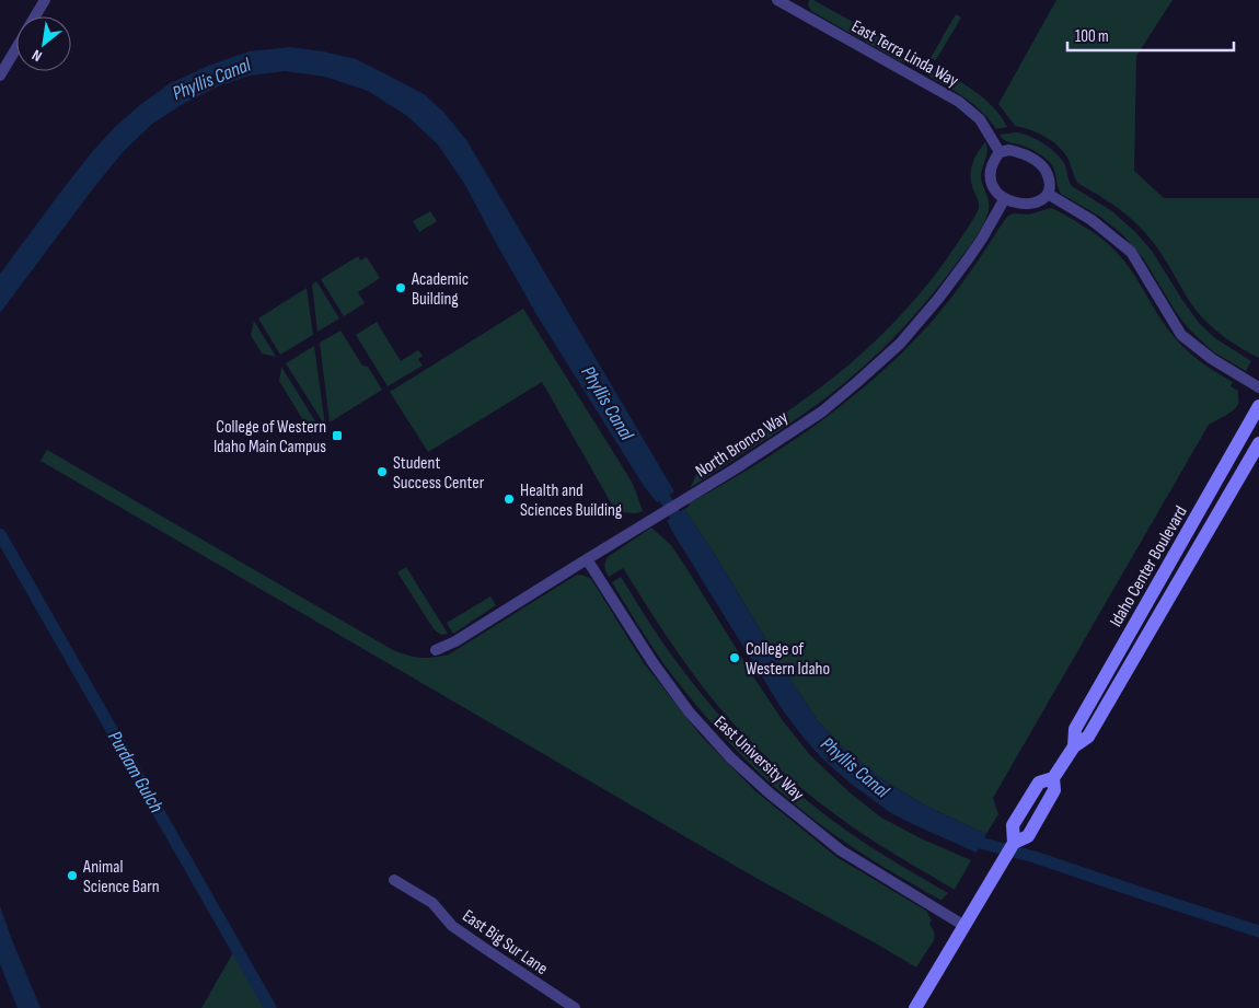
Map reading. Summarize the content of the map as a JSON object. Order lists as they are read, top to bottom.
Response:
{
  "streets": {
    "main road": ["Idaho Center Boulevard"],
    "street": [
      "East Terra Linda Way",
      "North Bronco Way",
      "East University Way",
      "East Big Sur Lane"
    ]
  },
  "crossings": [
    ["East Terra Linda Way", "North Bronco Way"],
    ["North Bronco Way", "East University Way"],
    ["Idaho Center Boulevard", "East University Way"]
  ],
  "water": ["Phyllis Canal", "Purdam Gulch"],
  "places": {
    "other": [
      "Academic Building",
      "Student Success Center",
      "Health and Sciences Building",
      "College of Western Idaho",
      "Animal Science Barn"
    ],
    "transit": ["College of Western Idaho Main Campus"]
  },
  "scale_bar": "100 m",
  "north": "bottom left"
}
